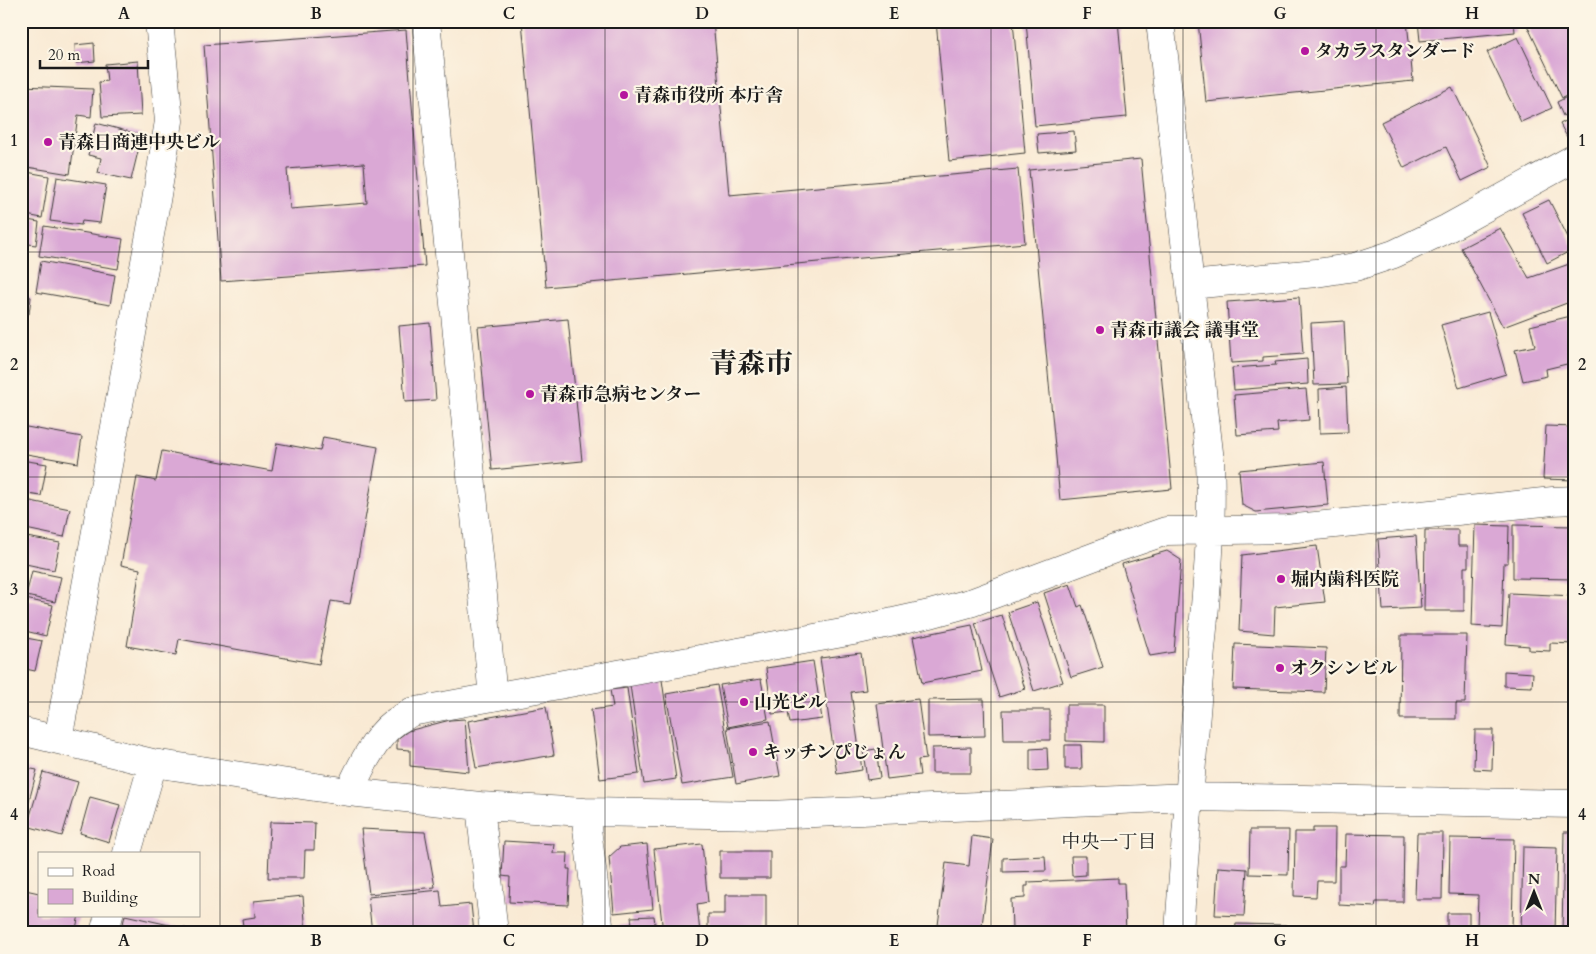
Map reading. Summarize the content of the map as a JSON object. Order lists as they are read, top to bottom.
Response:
{
  "districts": ["青森市", "中央一丁目"],
  "places": [
    "タカラスタンダード",
    "青森市役所 本庁舎",
    "青森日商連中央ビル",
    "青森市議会 議事堂",
    "青森市急病センター",
    "堀内歯科医院",
    "オクシンビル",
    "山光ビル",
    "キッチンぴじょん"
  ],
  "legend": ["Road", "Building"],
  "scale_bar": "20 m",
  "north": "top",
  "grid": {
    "columns": [
      "A",
      "B",
      "C",
      "D",
      "E",
      "F",
      "G",
      "H"
    ],
    "rows": [
      "1",
      "2",
      "3",
      "4"
    ]
  }
}
